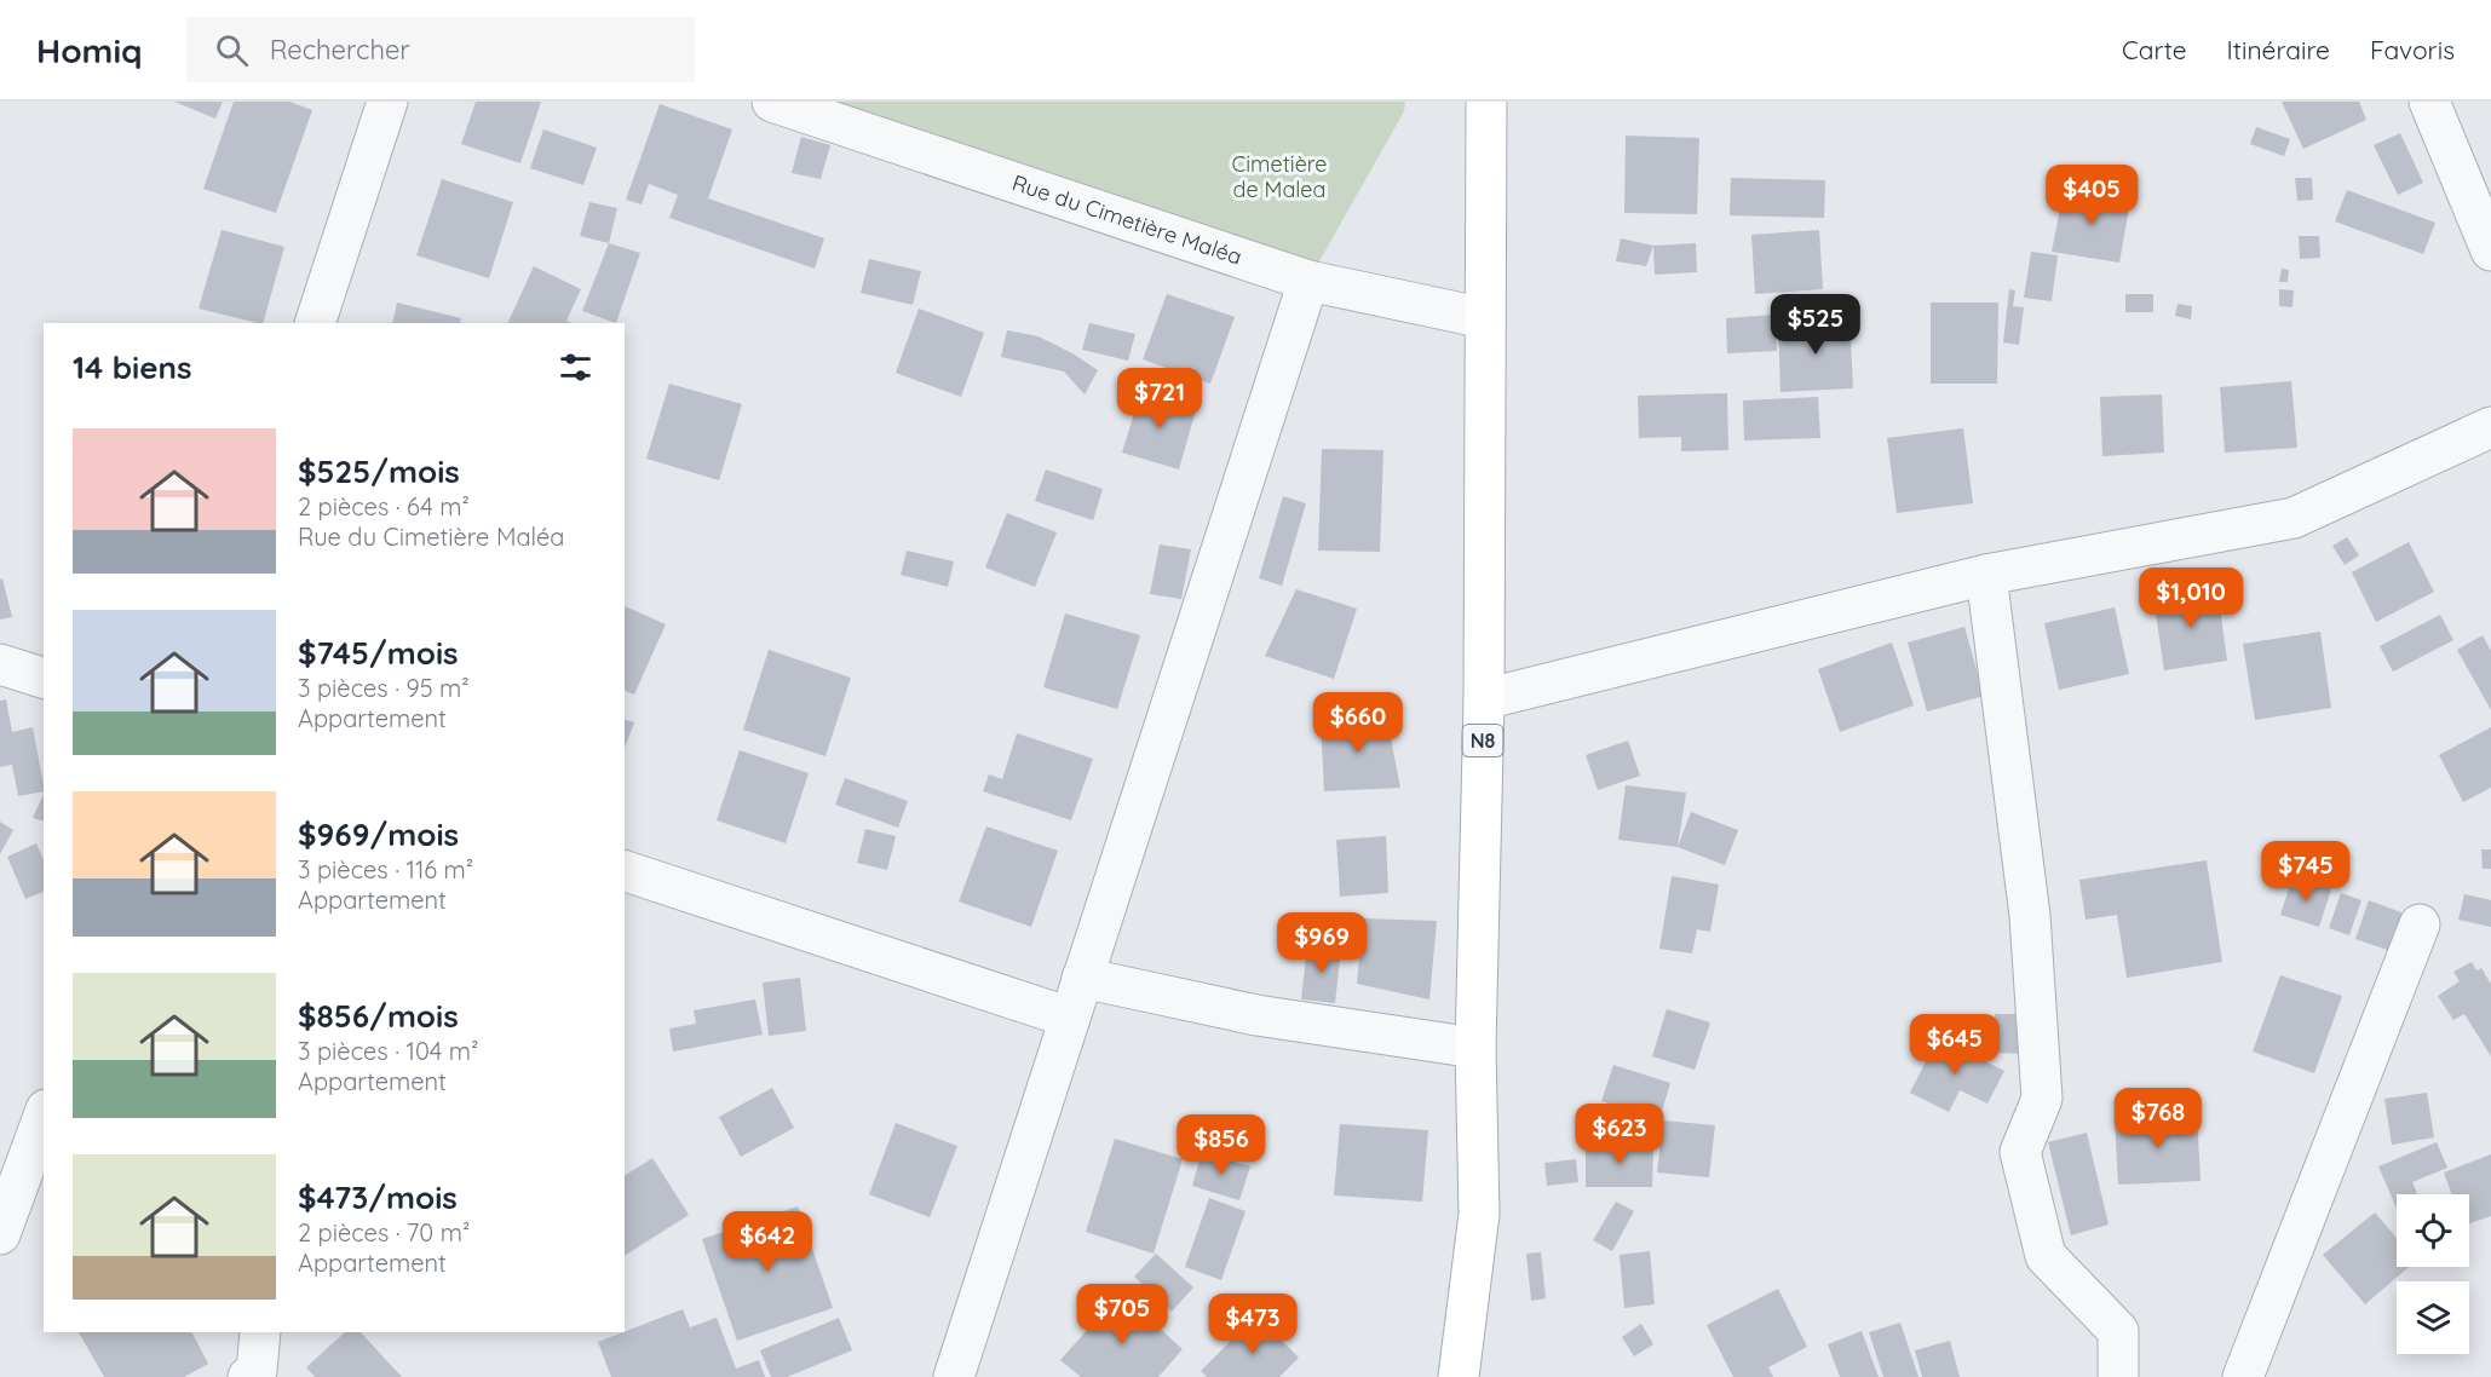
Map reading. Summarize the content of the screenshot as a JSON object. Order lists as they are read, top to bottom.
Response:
{
  "streets": {
    "main road": ["N8"],
    "street": ["Rue du Cimetière Maléa"]
  },
  "crossings": [
    ["Rue du Cimetière Maléa", "N8"]
  ],
  "parks": ["Cimetière de Malea"],
  "page": {
    "header": "Homiq",
    "search": "Rechercher",
    "nav": ["Carte", "Itinéraire", "Favoris"],
    "price": [
      "$405",
      "$525",
      "$721",
      "$1,010",
      "$660",
      "$745",
      "$969",
      "$645",
      "$768",
      "$623",
      "$856",
      "$642",
      "$705",
      "$473"
    ],
    "heading": "14 biens",
    "list": [
      {
        "name": "$525/mois",
        "note": "2 pièces · 64 m² · Rue du Cimetière Maléa"
      },
      {
        "name": "$745/mois",
        "note": "3 pièces · 95 m² · Appartement"
      },
      {
        "name": "$969/mois",
        "note": "3 pièces · 116 m² · Appartement"
      },
      {
        "name": "$856/mois",
        "note": "3 pièces · 104 m² · Appartement"
      },
      {
        "name": "$473/mois",
        "note": "2 pièces · 70 m² · Appartement"
      }
    ]
  }
}
